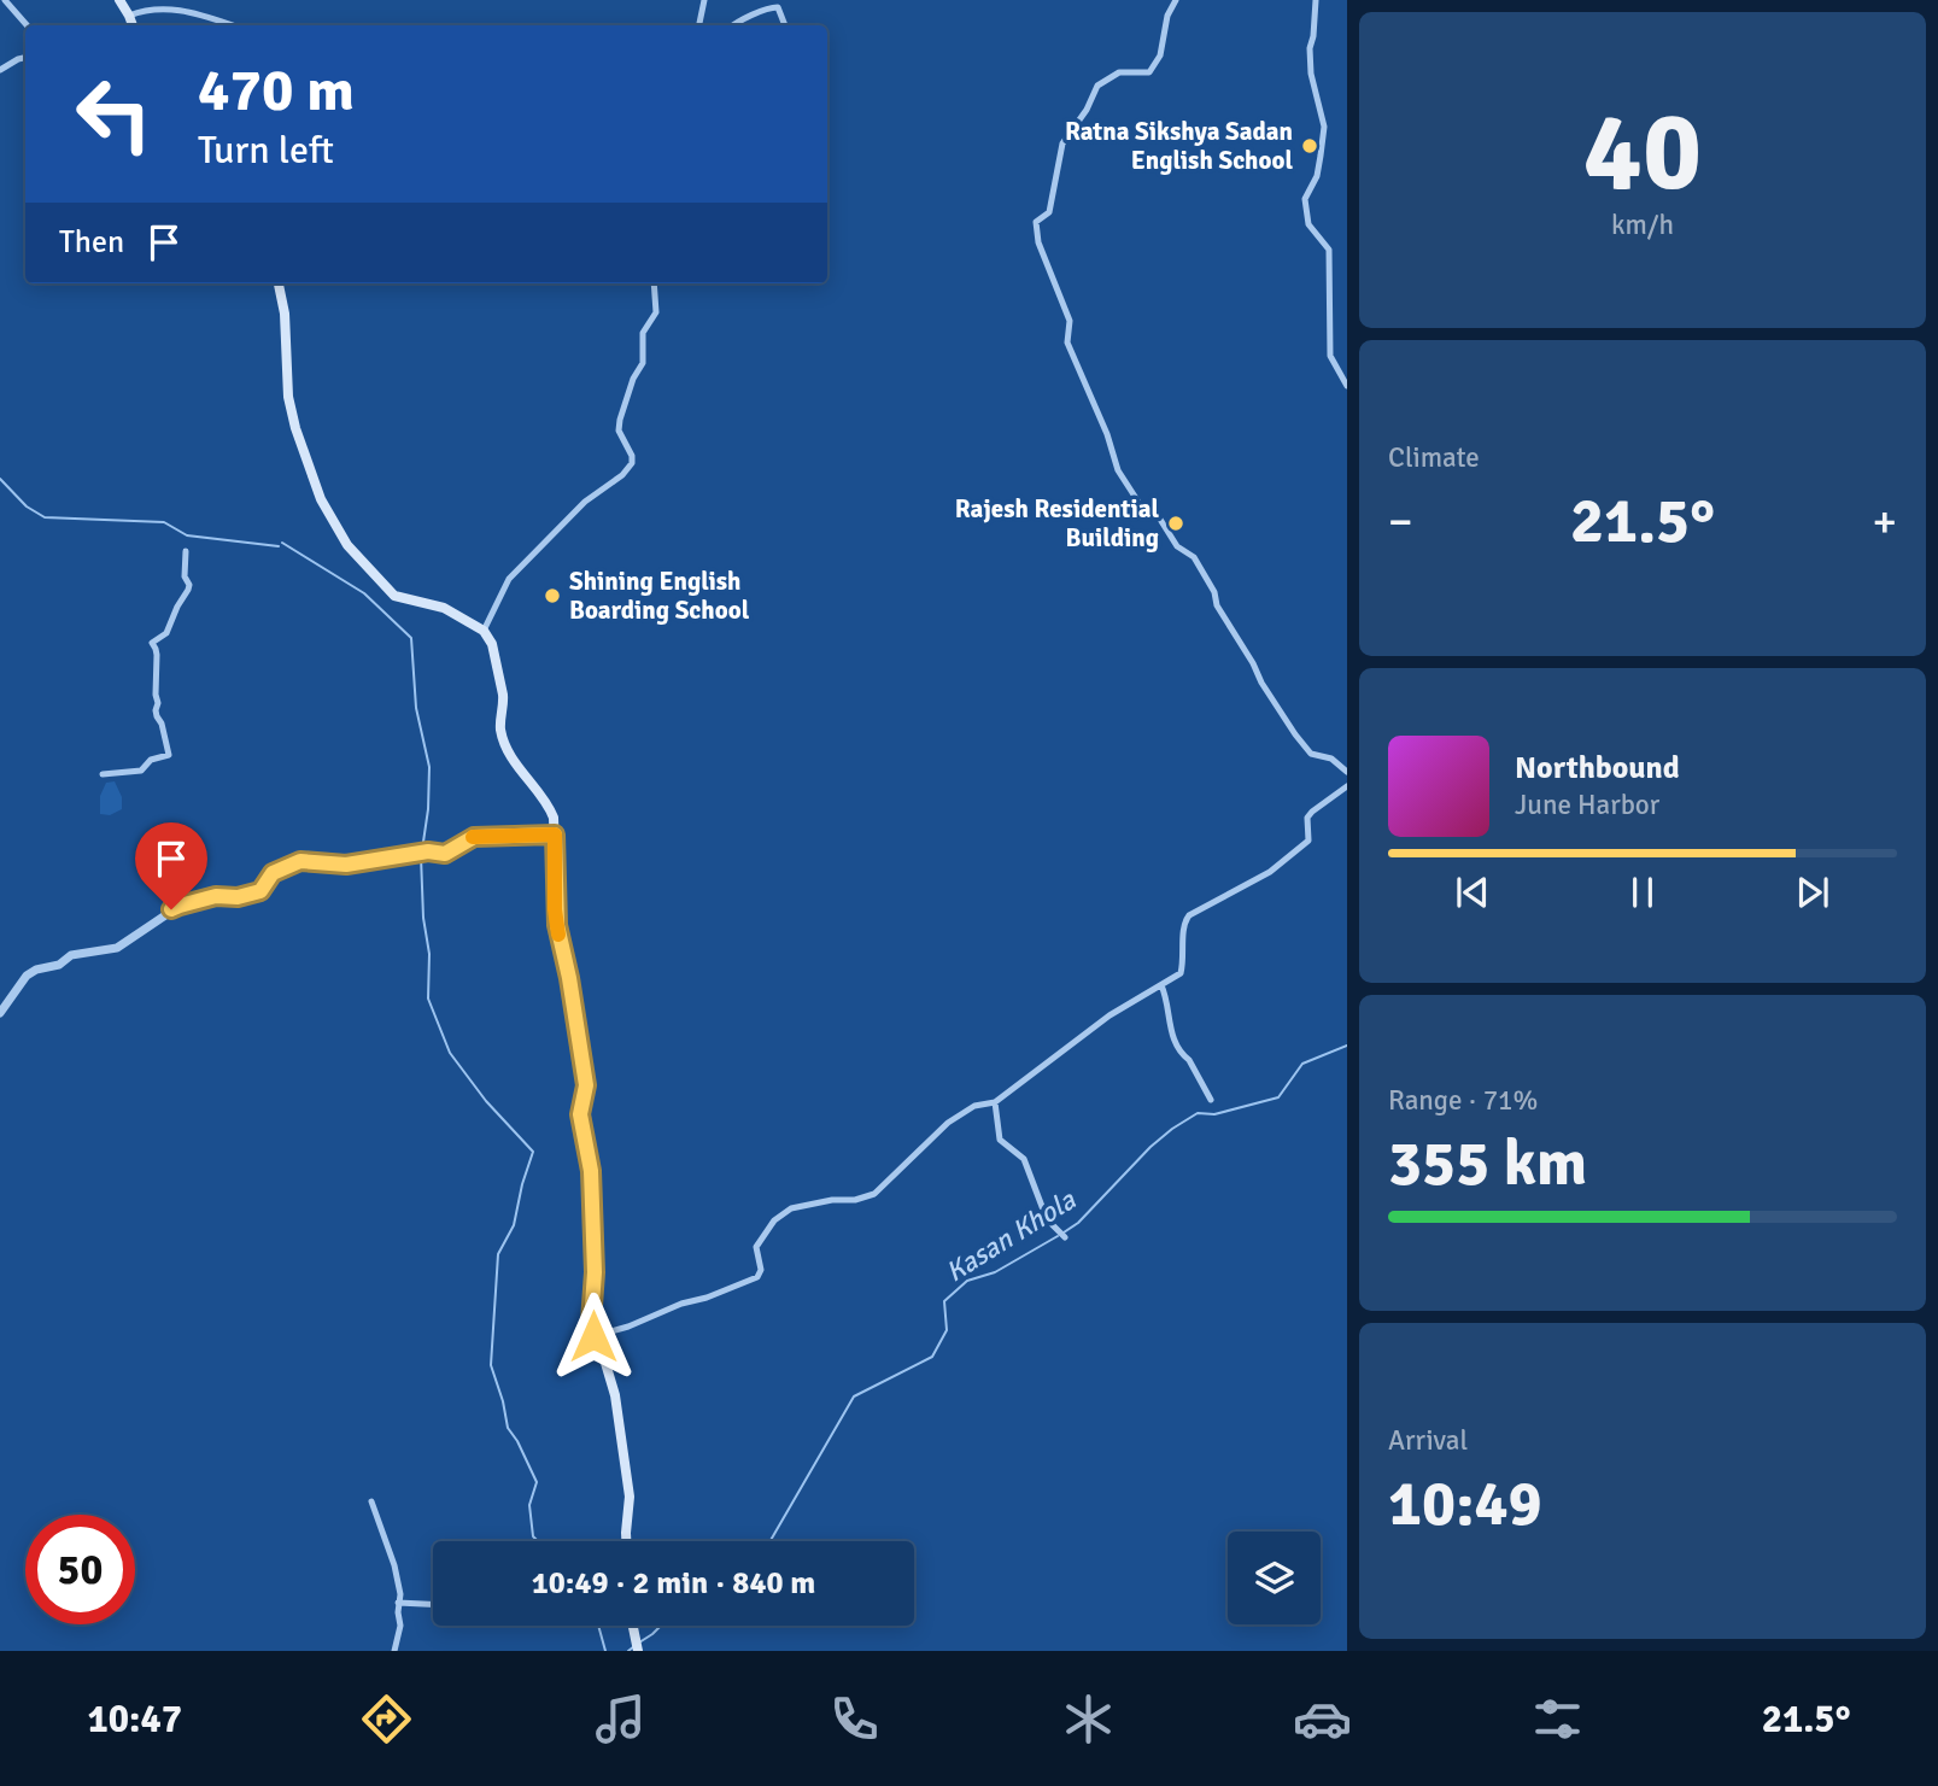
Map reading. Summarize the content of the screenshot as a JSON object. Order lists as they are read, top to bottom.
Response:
{
  "water": ["Kasan Khola"],
  "places": ["Ratna Sikshya Sadan English School", "Rajesh Residential Building", "Shining English Boarding School"],
  "page": {
    "tile": [
      ["40", "km/h"],
      "Climate",
      ["Range · 71%", "355 km"],
      ["Arrival", "10:49"]
    ],
    "turn": ["470 m", "Turn left"],
    "then": "Then",
    "heat": ["−", "21.5°", "+"],
    "song": ["Northbound", "June Harbor"],
    "limit": "50",
    "trip": "10:49 · 2 min · 840 m",
    "tabs": ["10:47", "21.5°"]
  }
}
